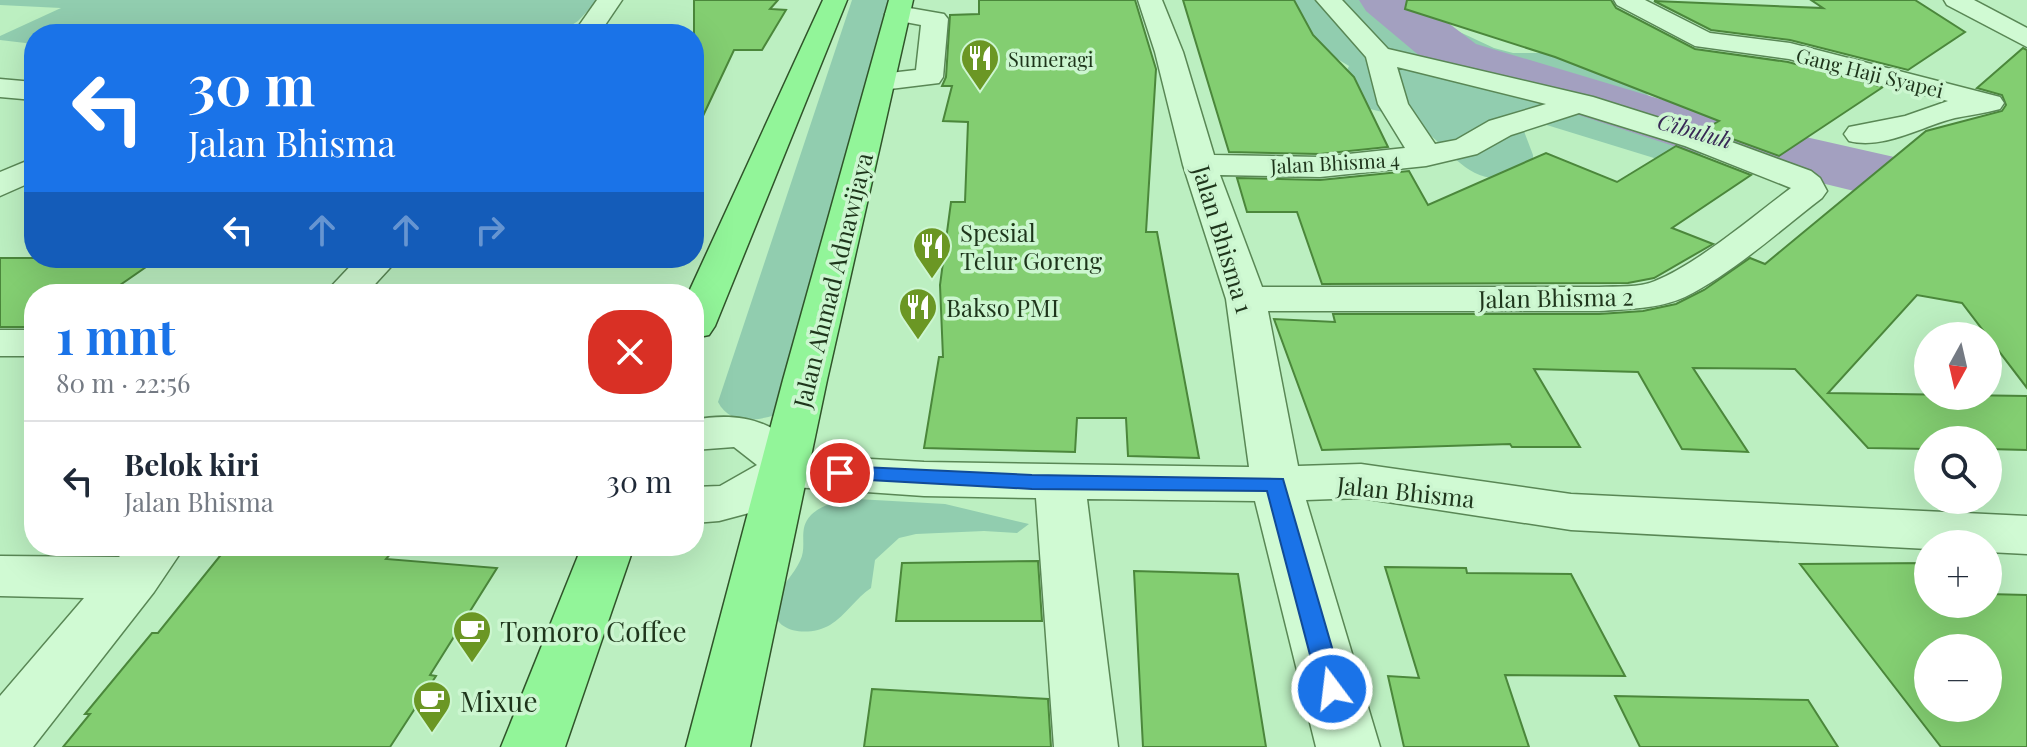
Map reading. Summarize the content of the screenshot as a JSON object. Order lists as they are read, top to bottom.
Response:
{
  "streets": {
    "main road": ["Jalan Ahmad Adnawijaya"],
    "street": [
      "Gang Haji Syapei",
      "Jalan Bhisma 4",
      "Jalan Bhisma 1",
      "Jalan Bhisma 2",
      "Jalan Bhisma"
    ]
  },
  "crossings": [
    ["Jalan Bhisma 4", "Jalan Bhisma 1"],
    ["Jalan Bhisma 4", "Jalan Bhisma 2"],
    ["Jalan Bhisma 1", "Jalan Bhisma 2"],
    ["Jalan Bhisma 1", "Jalan Bhisma"],
    ["Jalan Ahmad Adnawijaya", "Jalan Bhisma"]
  ],
  "water": ["Cibuluh"],
  "places": {
    "restaurant": ["Sumeragi", "Spesial Telur Goreng", "Bakso PMI"],
    "cafe": ["Tomoro Coffee", "Mixue"]
  },
  "north": "bottom",
  "page": {
    "turn": ["30 m", "Jalan Bhisma"],
    "heading": ["1 mnt", "80 m · 22:56"],
    "map_buttons": ["+", "−"],
    "list": [
      {
        "name": "Belok kiri",
        "note": "Jalan Bhisma",
        "value": "30 m"
      }
    ]
  }
}
